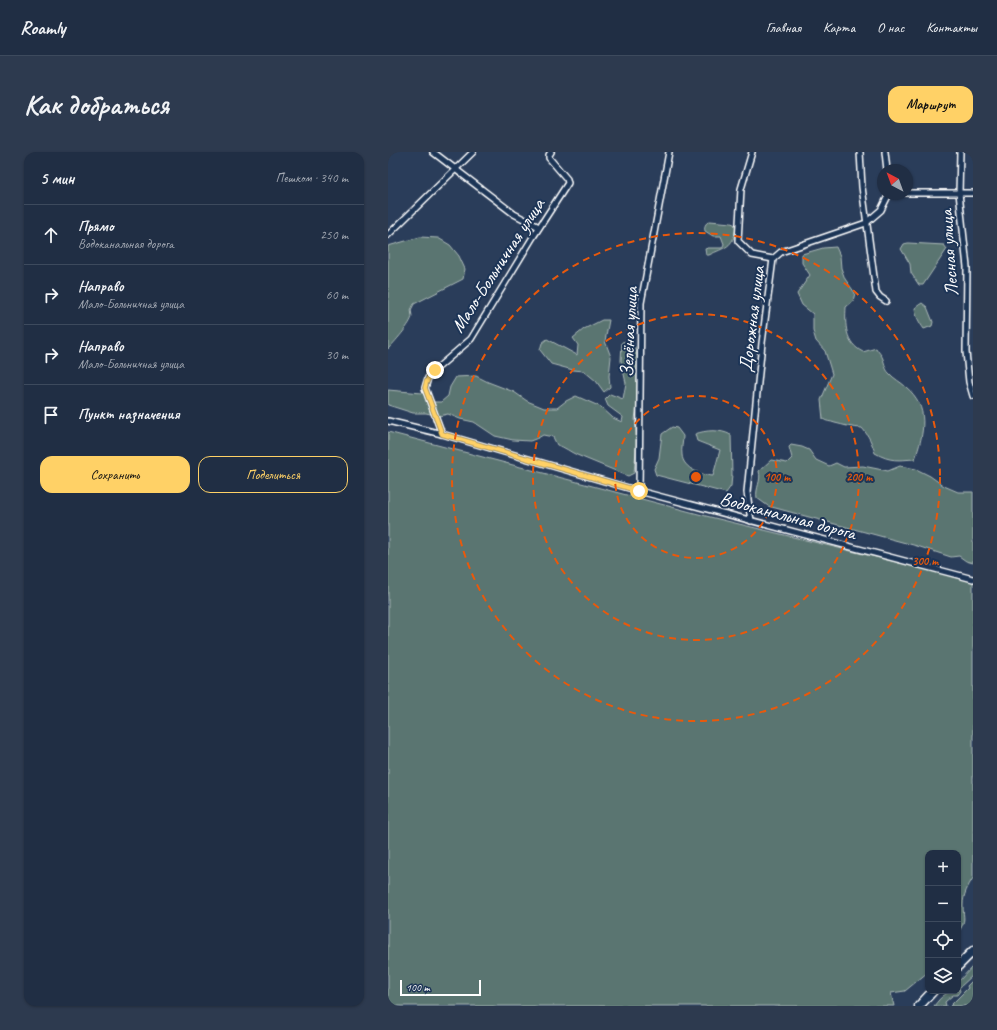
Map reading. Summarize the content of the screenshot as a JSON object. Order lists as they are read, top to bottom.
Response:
{
  "streets": {
    "street": [
      "Лесная улица",
      "Мало-Больничная улица",
      "Дорожная улица",
      "Зелёная улица",
      "Водоканальная дорога"
    ]
  },
  "crossings": [
    ["Мало-Больничная улица", "Водоканальная дорога"],
    ["Дорожная улица", "Водоканальная дорога"],
    ["Зелёная улица", "Водоканальная дорога"]
  ],
  "scale_bar": "100 m",
  "north": "top left",
  "page": {
    "header": "Roamly",
    "nav": [
      "Главная",
      "Карта",
      "О нас",
      "Контакты"
    ],
    "buttons": [
      "Маршрут",
      ["Сохранить", "Поделиться"]
    ],
    "title": "Как добраться",
    "heading": ["5 мин", "Пешком · 340 m"],
    "list": [
      ["Прямо", "Водоканальная дорога", "250 m"],
      ["Направо", "Мало-Больничная улица", "60 m"],
      ["Направо", "Мало-Больничная улица", "30 m"],
      "Пункт назначения"
    ],
    "map_buttons": ["+", "−"],
    "scale": "100 m"
  },
  "rings": ["100 m", "200 m", "300 m"]
}
